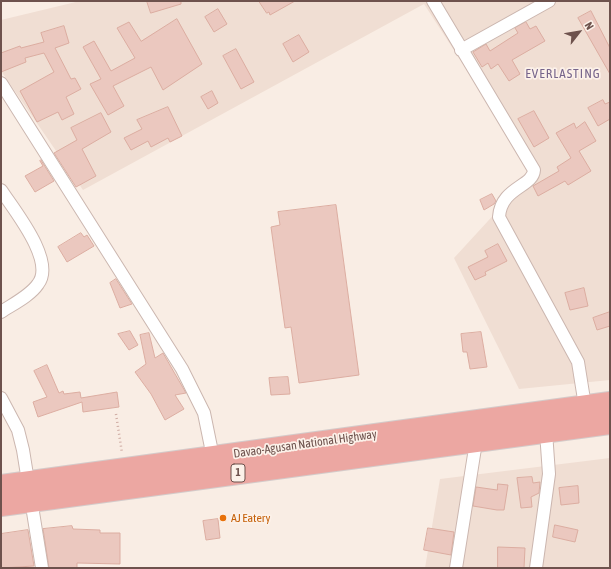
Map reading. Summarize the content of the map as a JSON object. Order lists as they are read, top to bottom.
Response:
{
  "streets": {
    "highway": ["Davao-Agusan National Highway", "1"]
  },
  "districts": ["EVERLASTING"],
  "places": ["AJ Eatery"],
  "north": "top right"
}
